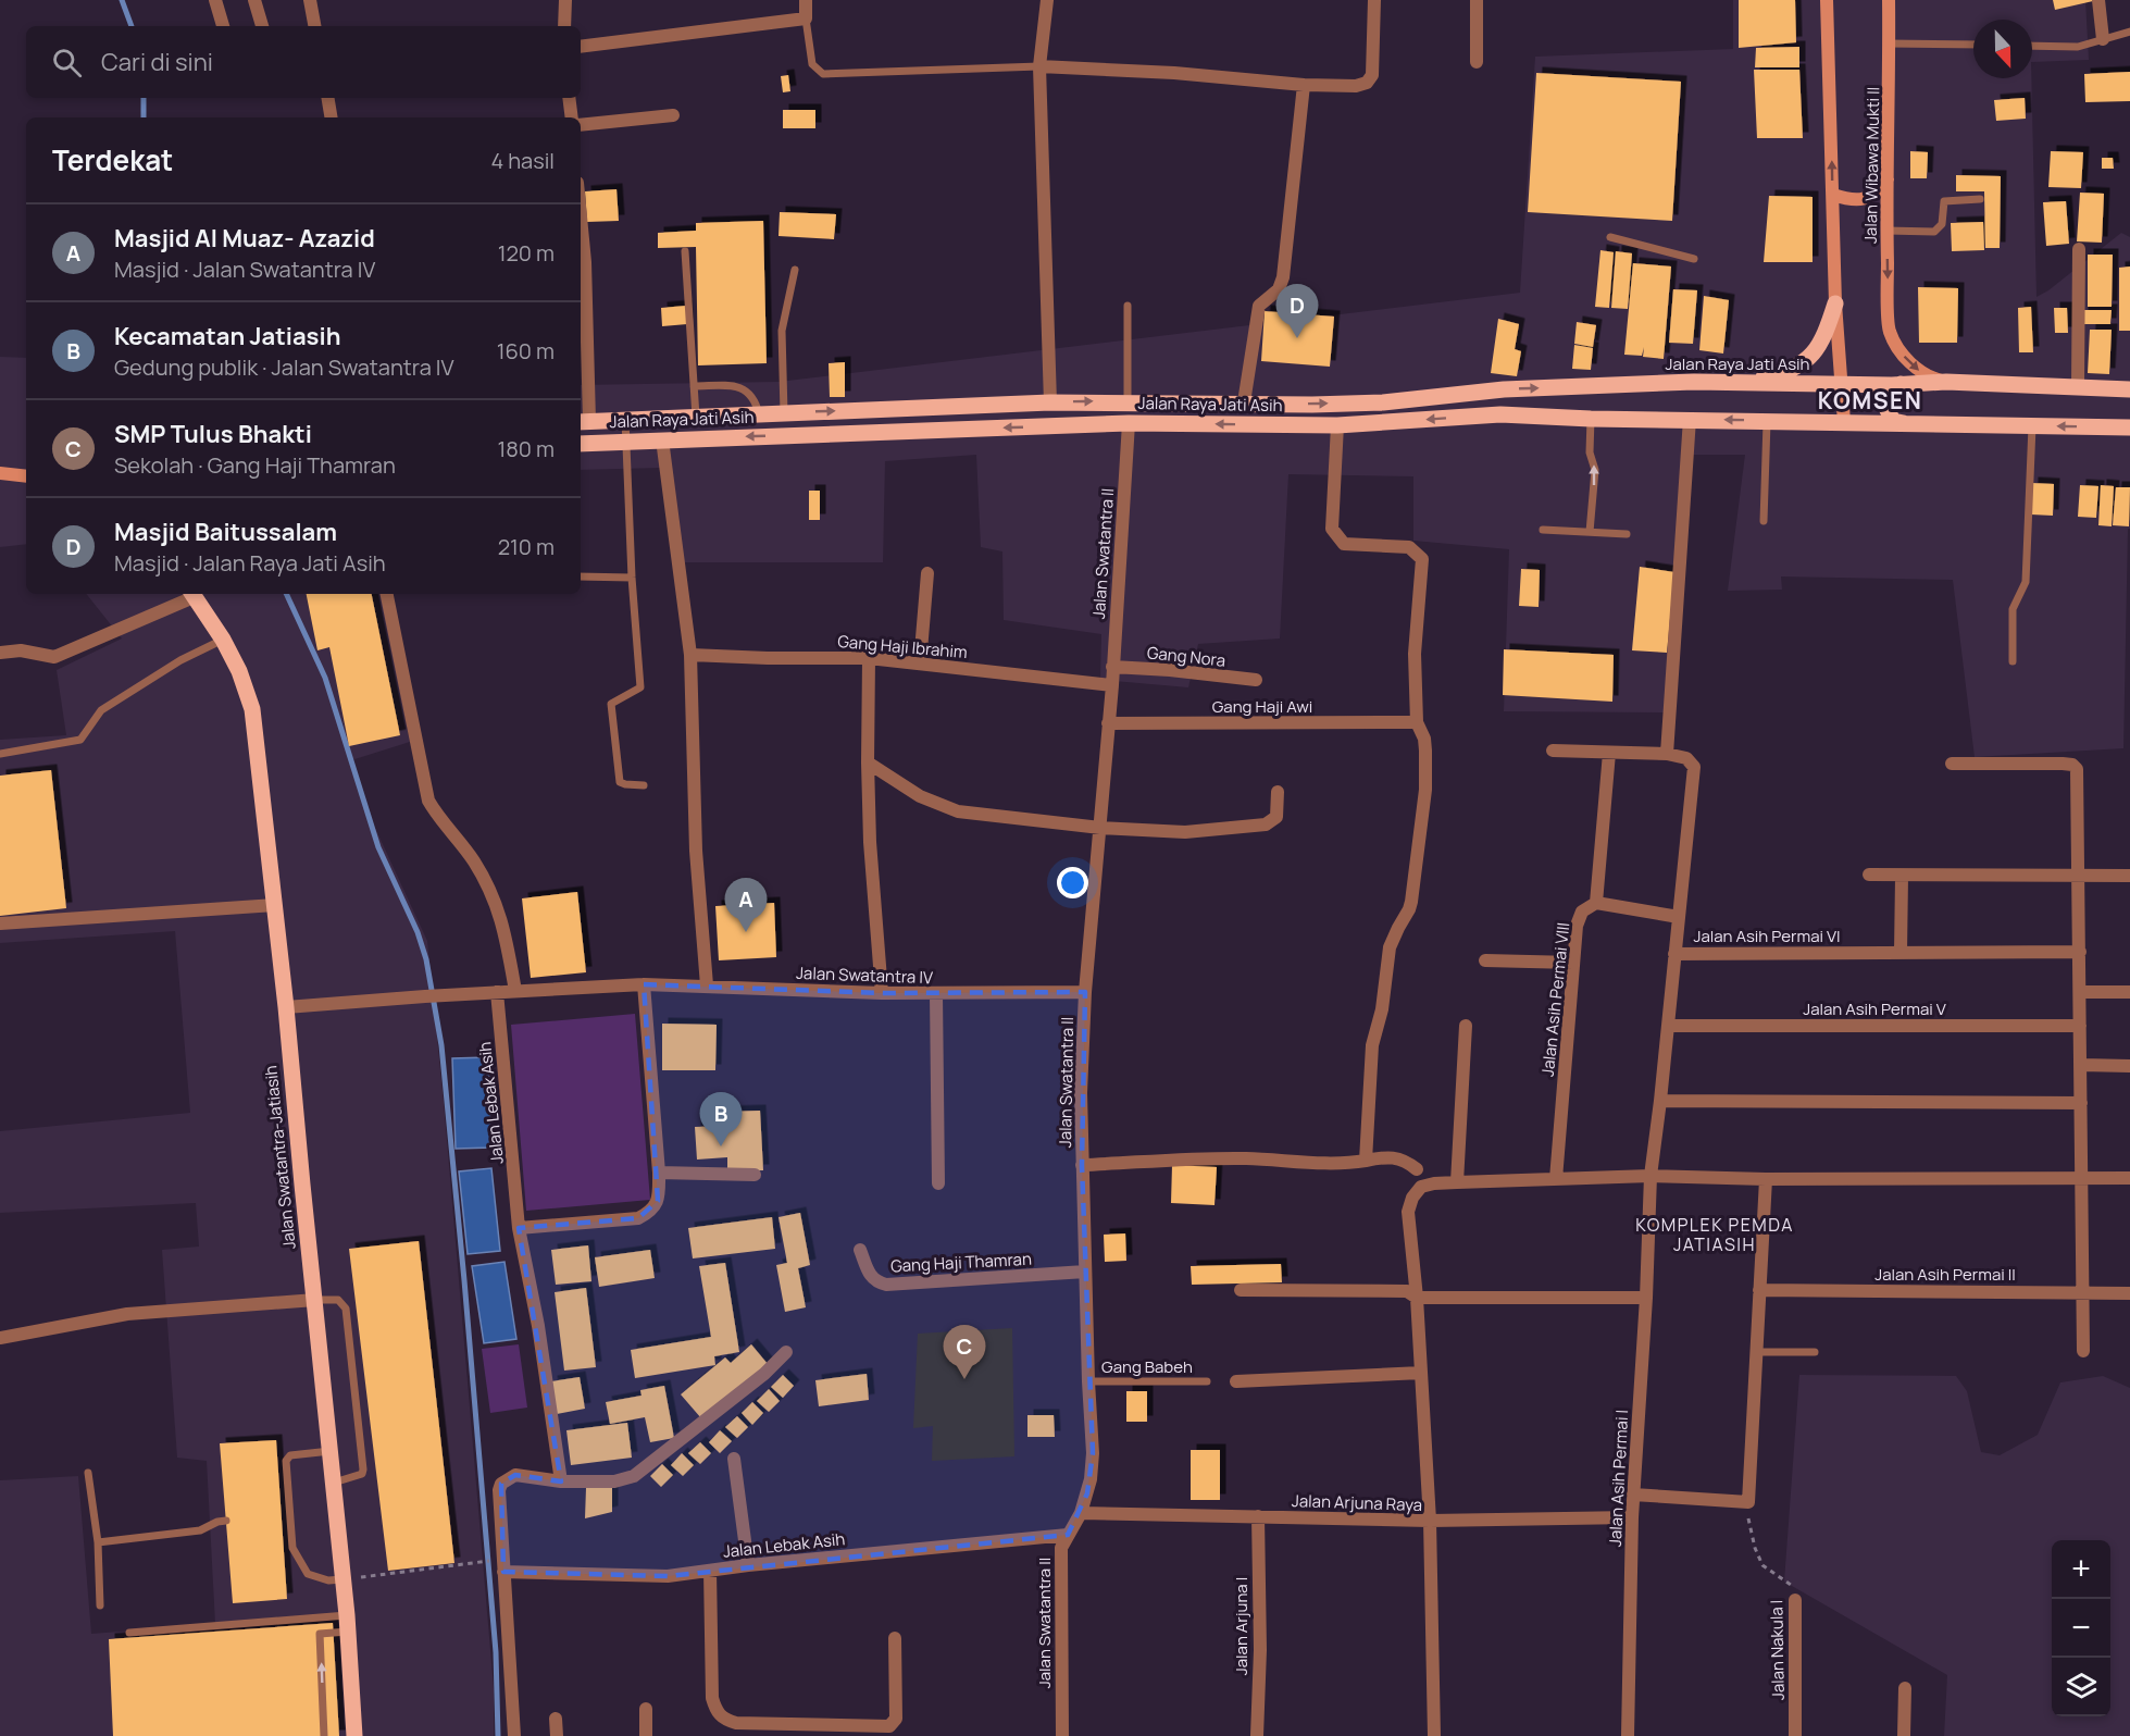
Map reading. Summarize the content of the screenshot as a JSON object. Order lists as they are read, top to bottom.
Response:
{
  "streets": {
    "main road": ["Jalan Wibawa Mukti II", "Jalan Raya Jati Asih", "Jalan Swatantra-Jatiasih"],
    "street": [
      "Jalan Swatantra II",
      "Gang Haji Ibrahim",
      "Gang Nora",
      "Gang Haji Awi",
      "Jalan Asih Permai VI",
      "Jalan Swatantra IV",
      "Jalan Asih Permai VIII",
      "Jalan Asih Permai V",
      "Jalan Lebak Asih",
      "Gang Haji Thamran",
      "Jalan Asih Permai II",
      "Jalan Asih Permai I",
      "Jalan Arjuna Raya",
      "Jalan Arjuna I",
      "Jalan Nakula I"
    ],
    "lane": ["Gang Babeh"]
  },
  "crossings": [
    ["Jalan Wibawa Mukti II", "Jalan Raya Jati Asih"],
    ["Jalan Raya Jati Asih", "Jalan Swatantra II"],
    ["Jalan Swatantra II", "Gang Haji Ibrahim"],
    ["Jalan Swatantra II", "Gang Nora"],
    ["Jalan Swatantra II", "Gang Haji Awi"],
    ["Jalan Swatantra II", "Jalan Swatantra IV"],
    ["Jalan Swatantra II", "Jalan Lebak Asih"],
    ["Jalan Swatantra II", "Gang Haji Thamran"],
    ["Jalan Swatantra II", "Gang Babeh"],
    ["Jalan Swatantra II", "Jalan Arjuna Raya"],
    ["Jalan Swatantra IV", "Jalan Lebak Asih"],
    ["Jalan Swatantra IV", "Jalan Swatantra-Jatiasih"],
    ["Jalan Asih Permai I", "Jalan Arjuna Raya"],
    ["Jalan Arjuna Raya", "Jalan Arjuna I"]
  ],
  "districts": ["KOMSEN", "KOMPLEK PEMDA JATIASIH"],
  "north": "bottom",
  "page": {
    "search": "Cari di sini",
    "heading": ["Terdekat", "4 hasil"],
    "list": [
      {
        "mark": "A",
        "name": "Masjid Al Muaz- Azazid",
        "note": "Masjid · Jalan Swatantra IV",
        "value": "120 m"
      },
      {
        "mark": "B",
        "name": "Kecamatan Jatiasih",
        "note": "Gedung publik · Jalan Swatantra IV",
        "value": "160 m"
      },
      {
        "mark": "C",
        "name": "SMP Tulus Bhakti",
        "note": "Sekolah · Gang Haji Thamran",
        "value": "180 m"
      },
      {
        "mark": "D",
        "name": "Masjid Baitussalam",
        "note": "Masjid · Jalan Raya Jati Asih",
        "value": "210 m"
      }
    ],
    "pins": [
      "D",
      "A",
      "B",
      "C"
    ],
    "map_buttons": ["+", "−"]
  }
}
